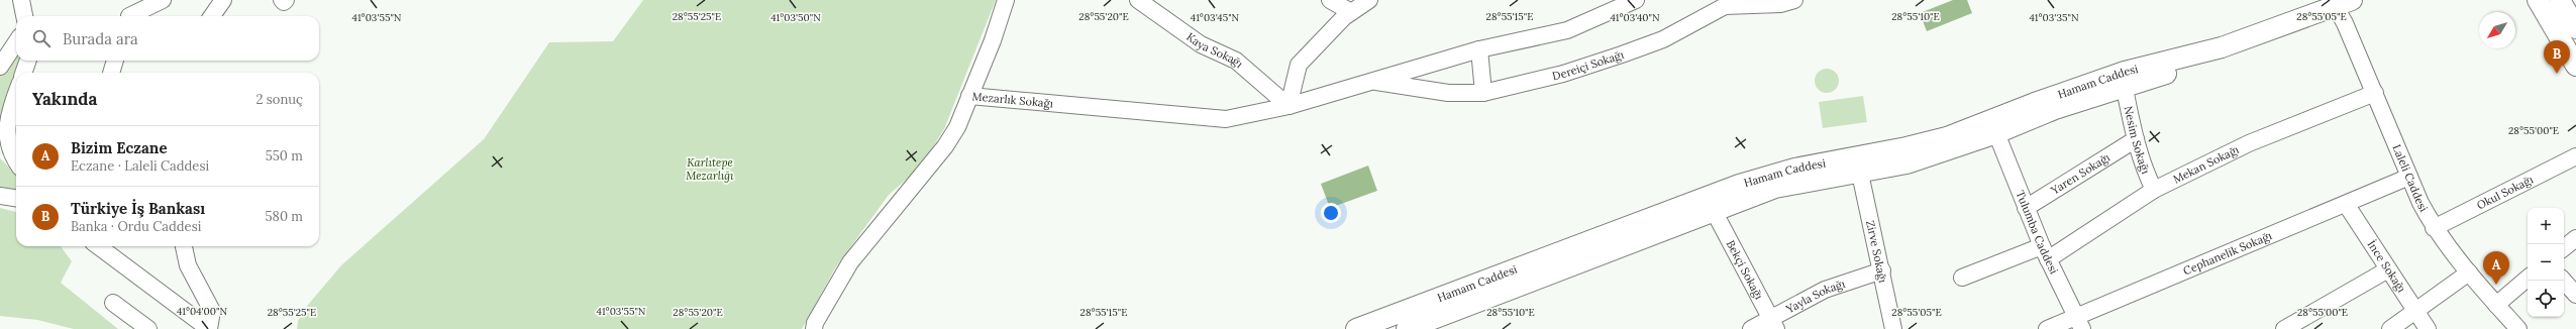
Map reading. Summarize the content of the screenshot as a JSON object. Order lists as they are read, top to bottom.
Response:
{
  "streets": {
    "main road": ["Hamam Caddesi"],
    "street": [
      "Kaya Sokağı",
      "Dereiçi Sokağı",
      "Mezarlık Sokağı",
      "Nesim Sokağı",
      "Mekan Sokağı",
      "Yaren Sokağı",
      "Laleli Caddesi",
      "Okul Sokağı",
      "Tulumba Caddesi",
      "Zirve Sokağı",
      "Cephanelik Sokağı",
      "İnce Sokağı",
      "Bekçi Sokağı",
      "Yayla Sokağı"
    ]
  },
  "crossings": [
    ["Kaya Sokağı", "Mezarlık Sokağı"],
    ["Dereiçi Sokağı", "Mezarlık Sokağı"],
    ["Hamam Caddesi", "Nesim Sokağı"],
    ["Hamam Caddesi", "Laleli Caddesi"],
    ["Hamam Caddesi", "Tulumba Caddesi"],
    ["Hamam Caddesi", "Zirve Sokağı"],
    ["Hamam Caddesi", "Bekçi Sokağı"],
    ["Nesim Sokağı", "Mekan Sokağı"],
    ["Nesim Sokağı", "Yaren Sokağı"],
    ["Mekan Sokağı", "Laleli Caddesi"],
    ["Mekan Sokağı", "Tulumba Caddesi"],
    ["Yaren Sokağı", "Tulumba Caddesi"],
    ["Laleli Caddesi", "Okul Sokağı"],
    ["Laleli Caddesi", "Cephanelik Sokağı"],
    ["Tulumba Caddesi", "Cephanelik Sokağı"],
    ["Zirve Sokağı", "Yayla Sokağı"],
    ["Cephanelik Sokağı", "İnce Sokağı"],
    ["Bekçi Sokağı", "Yayla Sokağı"]
  ],
  "parks": ["Karlıtepe Mezarlığı"],
  "north": "bottom left",
  "page": {
    "search": "Burada ara",
    "pins": ["B", "A"],
    "heading": ["Yakında", "2 sonuç"],
    "list": [
      {
        "mark": "A",
        "name": "Bizim Eczane",
        "note": "Eczane · Laleli Caddesi",
        "value": "550 m"
      },
      {
        "mark": "B",
        "name": "Türkiye İş Bankası",
        "note": "Banka · Ordu Caddesi",
        "value": "580 m"
      }
    ],
    "map_buttons": ["+", "−"]
  },
  "coordinates": [
    "28°55'25\"E",
    "28°55'20\"E",
    "28°55'10\"E",
    "28°55'15\"E",
    "28°55'05\"E",
    "41°03'55\"N",
    "41°03'50\"N",
    "41°03'45\"N",
    "41°03'40\"N",
    "41°03'35\"N",
    "28°55'00\"E",
    "41°04'00\"N"
  ]
}
